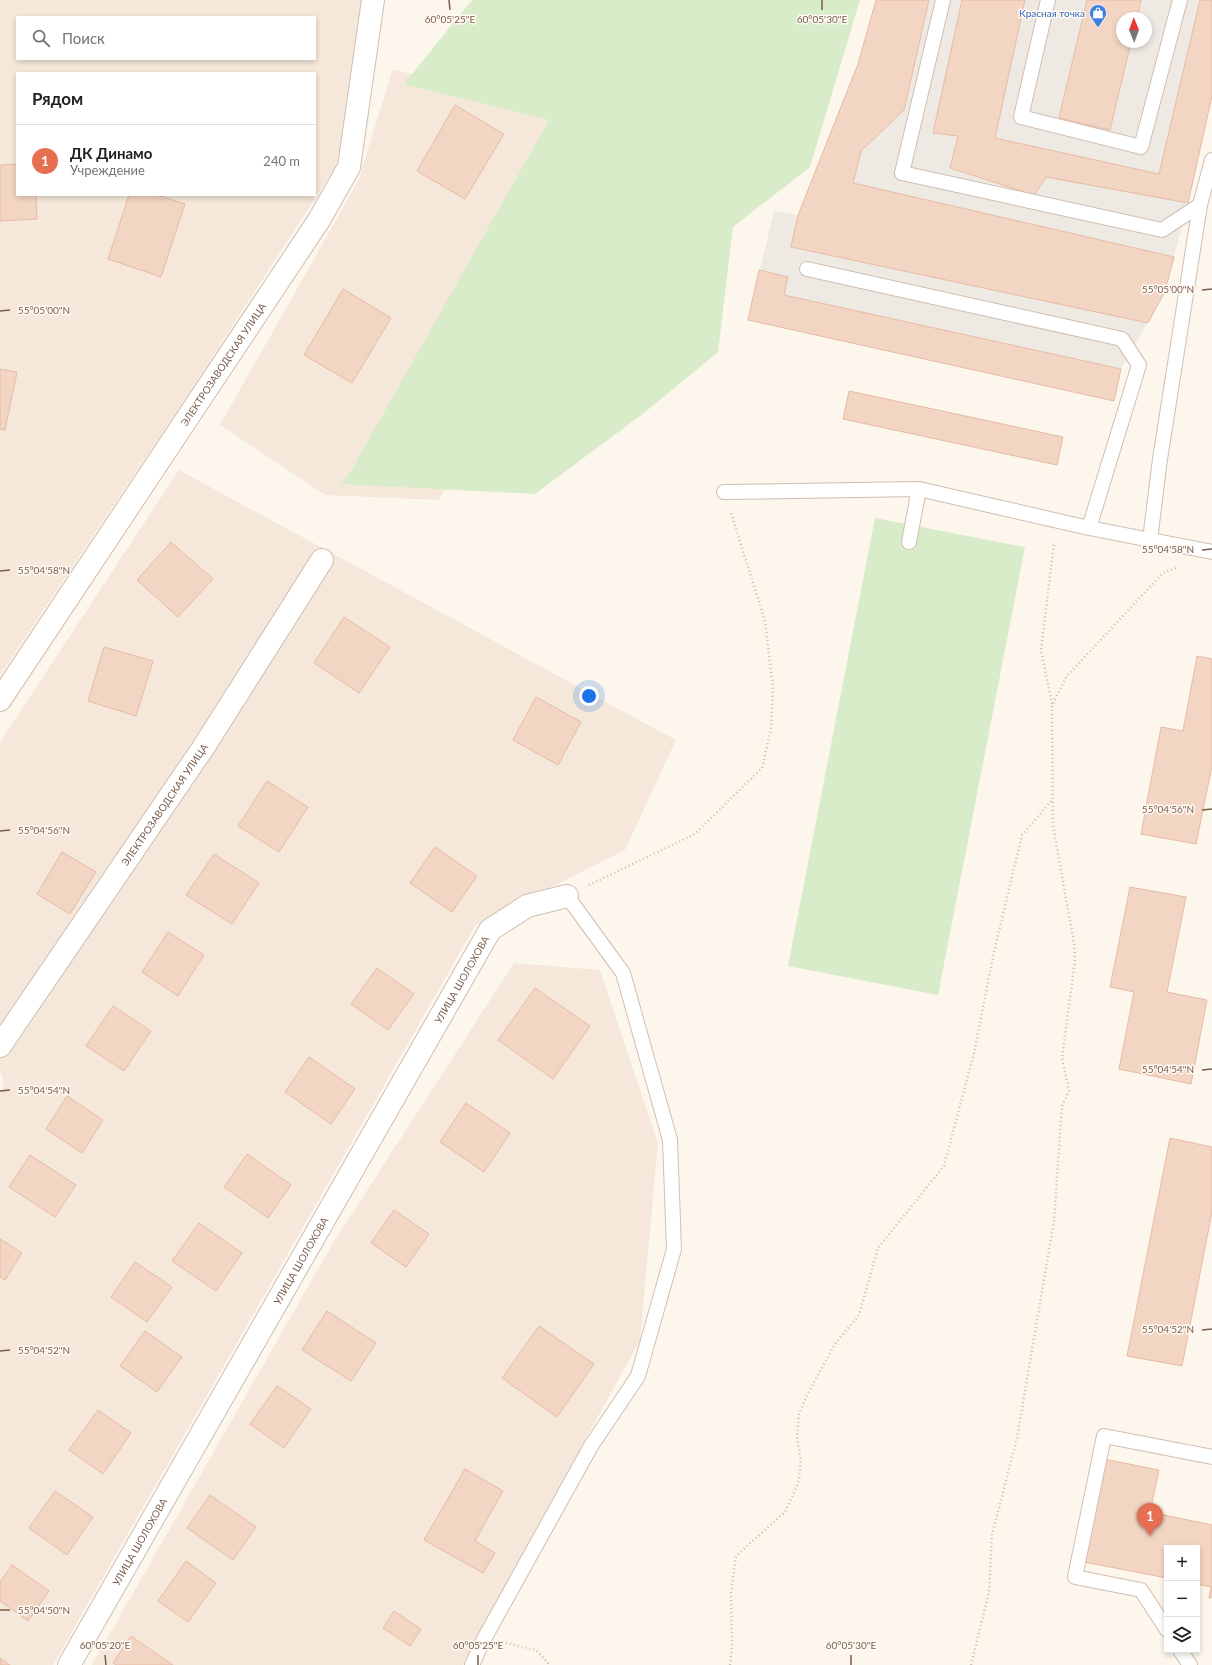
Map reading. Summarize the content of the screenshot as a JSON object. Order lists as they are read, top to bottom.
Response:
{
  "streets": {
    "street": ["ЭЛЕКТРОЗАВОДСКАЯ УЛИЦА", "УЛИЦА ШОЛОХОВА"]
  },
  "places": {
    "shop": ["Красная точка"]
  },
  "north": "top",
  "page": {
    "search": "Поиск",
    "heading": "Рядом",
    "list": [
      {
        "mark": "1",
        "name": "ДК Динамо",
        "note": "Учреждение",
        "value": "240 m"
      }
    ],
    "pins": "1",
    "map_buttons": ["+", "−"]
  },
  "coordinates": [
    "60°05'25\"E",
    "60°05'30\"E",
    "55°05'00\"N",
    "55°04'58\"N",
    "55°04'56\"N",
    "55°04'54\"N",
    "55°04'52\"N",
    "55°04'50\"N",
    "60°05'20\"E"
  ]
}
